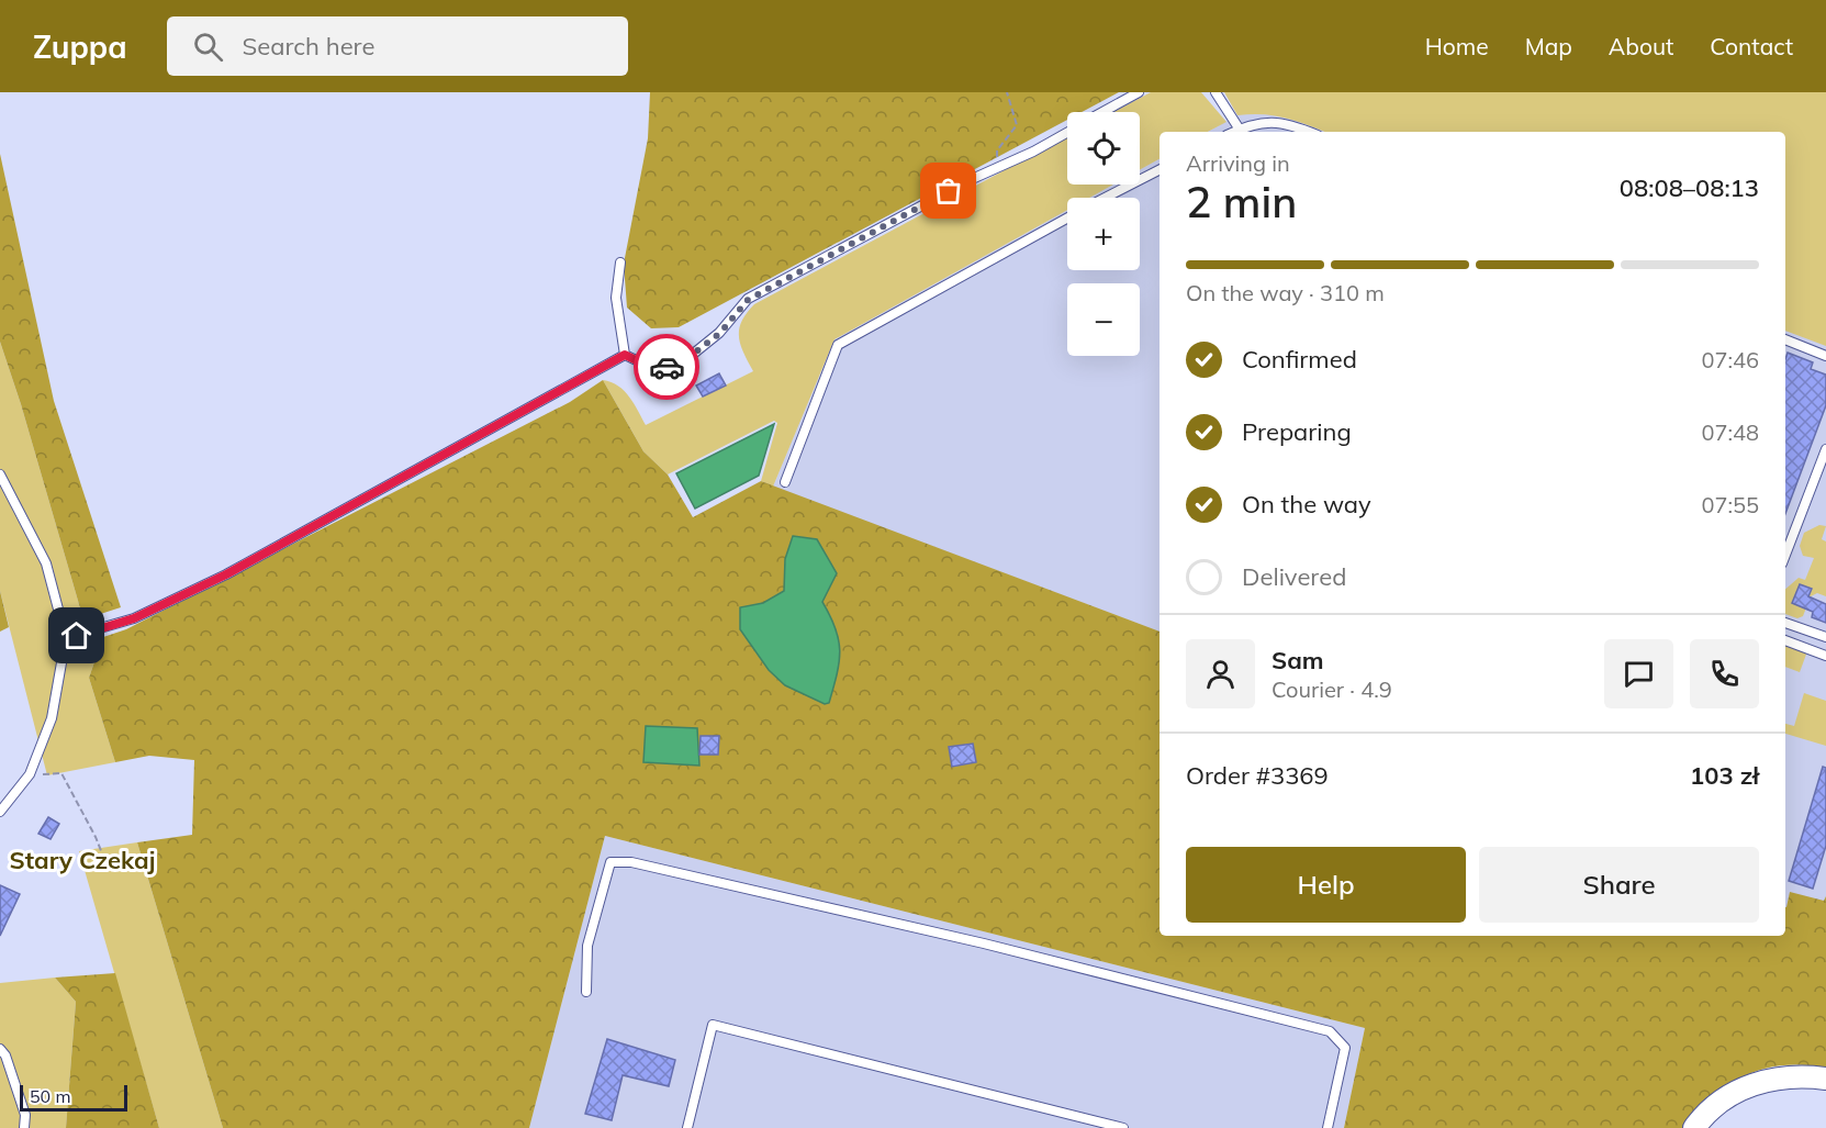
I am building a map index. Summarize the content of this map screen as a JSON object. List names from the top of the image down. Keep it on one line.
{"districts":["Stary Czekaj"],"scale_bar":"50 m","page":{"header":"Zuppa","search":"Search here","nav":["Home","Map","About","Contact"],"map_buttons":["+","−"],"heading":["2 min","Arriving in","08:08–08:13"],"panel":["Sam","Courier · 4.9","Order #3369","103 zł"],"bar":"On the way · 310 m","list":[["Confirmed","07:46"],["Preparing","07:48"],["On the way","07:55"],"Delivered"],"buttons":["Help","Share"],"scale":"50 m"}}
